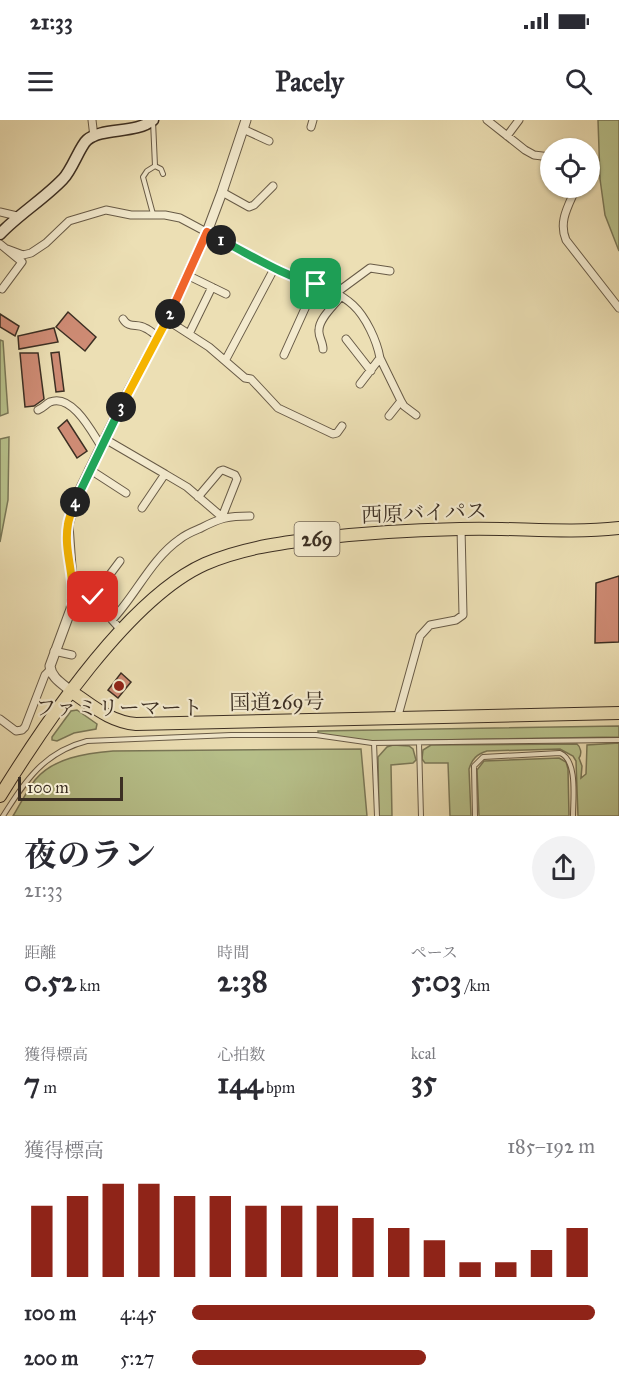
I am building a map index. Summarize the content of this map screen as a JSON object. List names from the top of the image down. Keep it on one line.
{"streets":{"highway":["西原バイパス","269","国道269号"]},"crossings":[["西原バイパス","269"],["西原バイパス","国道269号"],["269","国道269号"]],"places":["ファミリーマート"],"scale_bar":"100 m","page":{"status":"21:33","header":"Pacely","pins":["1","2","3","4"],"scale":"100 m","heading":["夜のラン","21:33"],"stats":[["距離","0.52 km"],["時間","2:38"],["ペース","5:03 /km"],["獲得標高","7 m"],["心拍数","144 bpm"],["kcal","35"]],"chart":["獲得標高","185–192 m"],"list":[{"name":"100 m","note":"4:45"},{"name":"200 m","note":"5:27"}]}}
